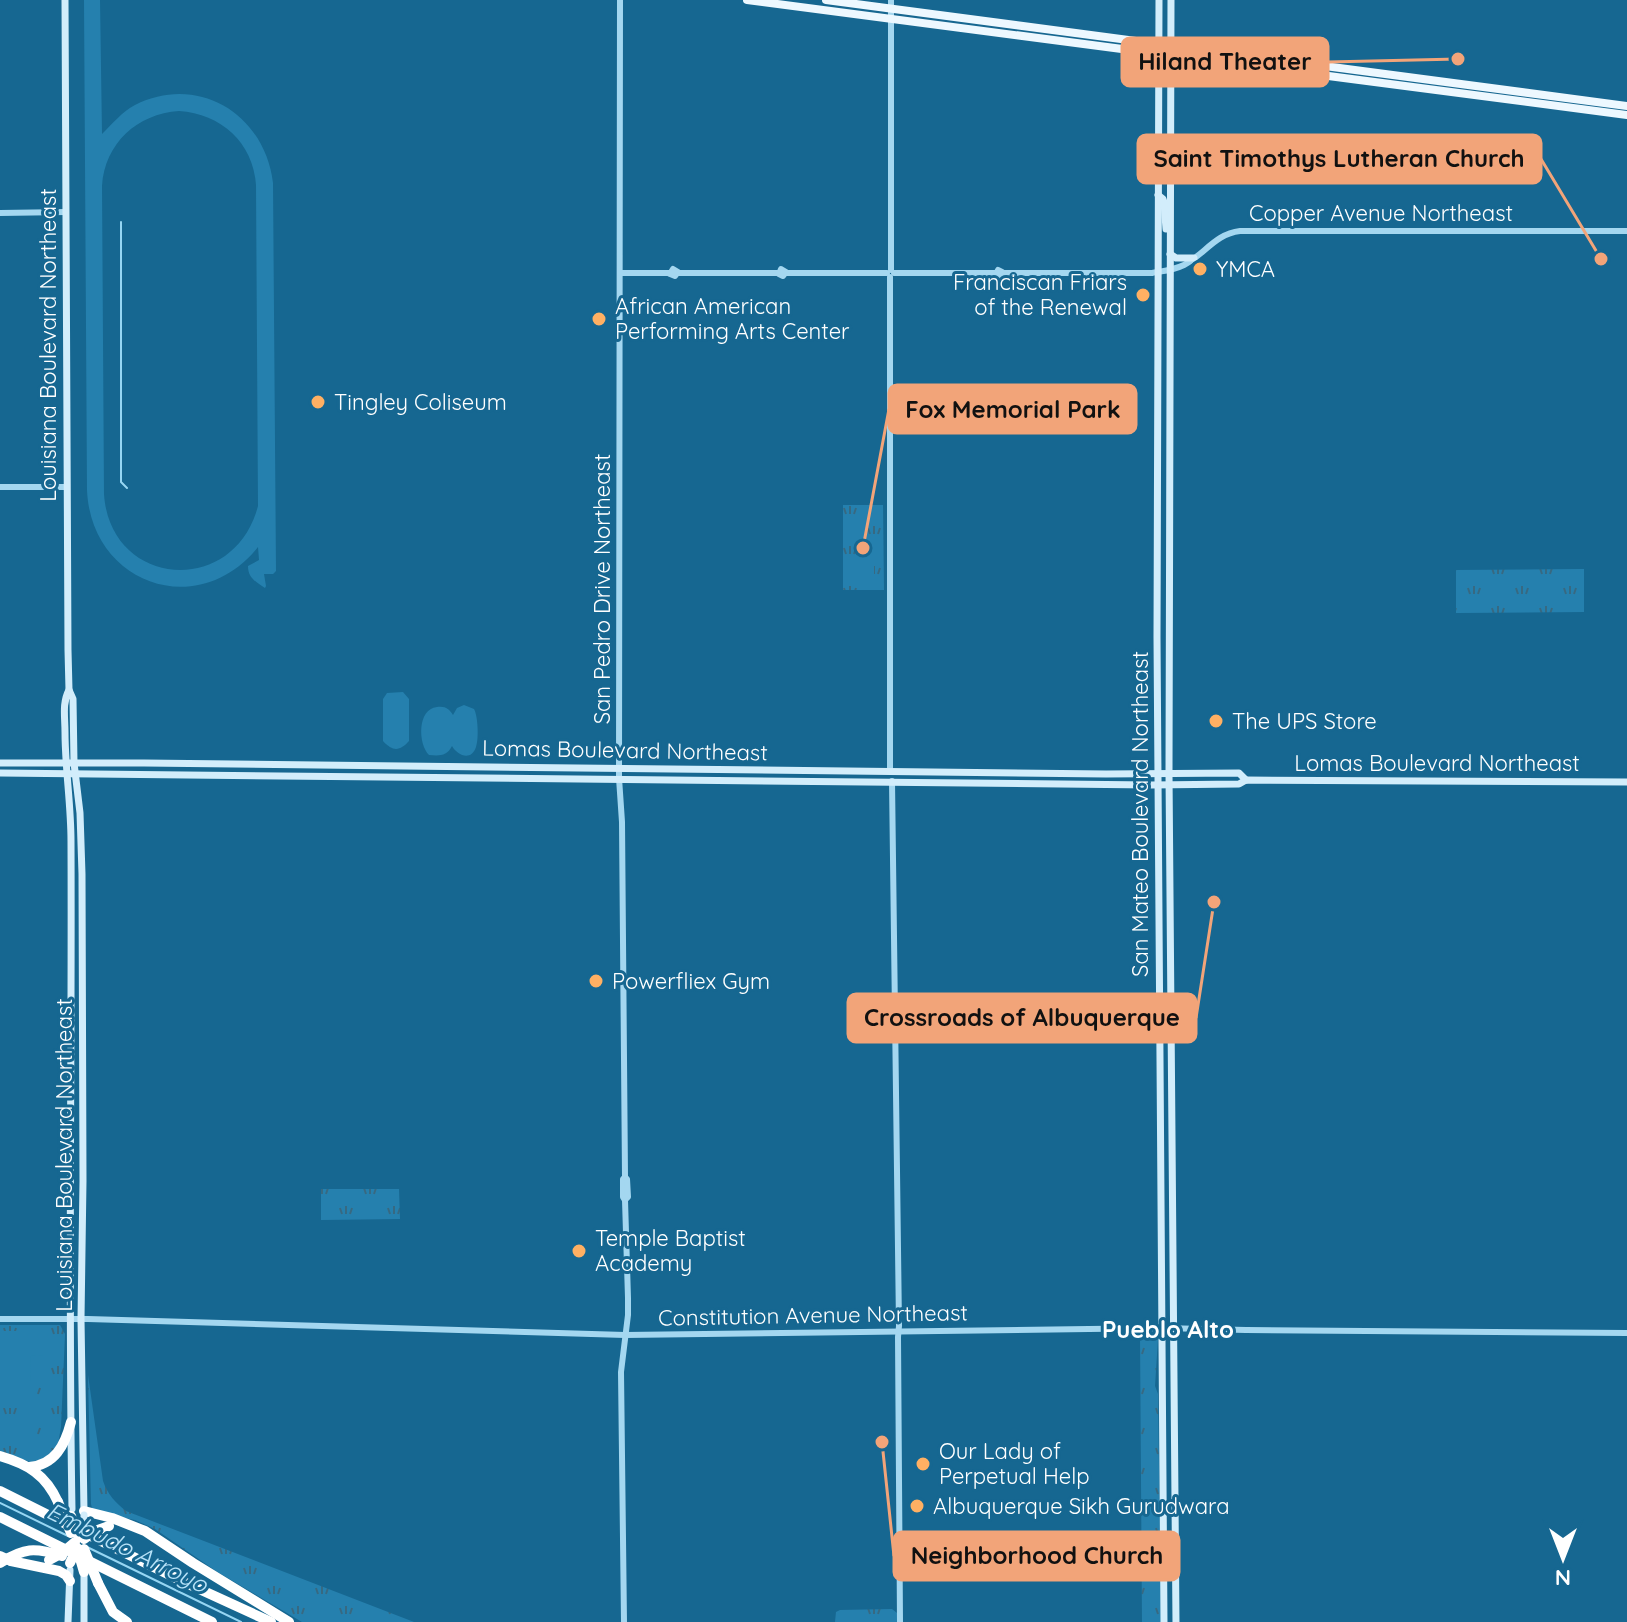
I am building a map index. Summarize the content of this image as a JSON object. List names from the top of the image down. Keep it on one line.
{"streets":{"main road":["Louisiana Boulevard Northeast","Lomas Boulevard Northeast","San Mateo Boulevard Northeast"],"street":["Copper Avenue Northeast","San Pedro Drive Northeast","Constitution Avenue Northeast"]},"crossings":[["Copper Avenue Northeast","San Pedro Drive Northeast"],["Copper Avenue Northeast","San Mateo Boulevard Northeast"],["Louisiana Boulevard Northeast","Lomas Boulevard Northeast"],["Louisiana Boulevard Northeast","Constitution Avenue Northeast"],["San Pedro Drive Northeast","Lomas Boulevard Northeast"],["San Pedro Drive Northeast","Constitution Avenue Northeast"],["Lomas Boulevard Northeast","San Mateo Boulevard Northeast"],["San Mateo Boulevard Northeast","Constitution Avenue Northeast"]],"districts":["Pueblo Alto"],"water":["Embudo Arroyo"],"places":["Hiland Theater","Saint Timothys Lutheran Church","YMCA","Franciscan Friars of the Renewal","African American Performing Arts Center","Tingley Coliseum","Fox Memorial Park","The UPS Store","Crossroads of Albuquerque","Powerfliex Gym","Temple Baptist Academy","Neighborhood Church","Our Lady of Perpetual Help","Albuquerque Sikh Gurudwara"],"north":"bottom"}
